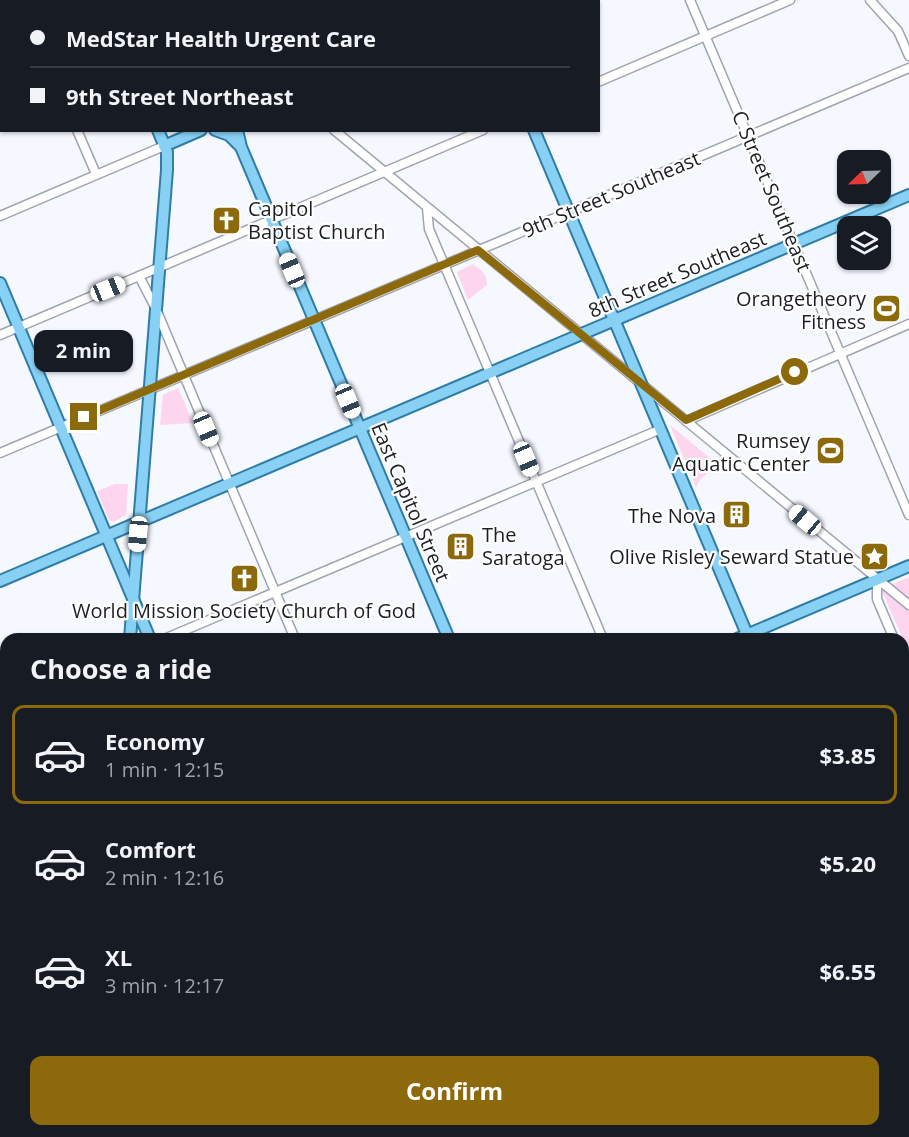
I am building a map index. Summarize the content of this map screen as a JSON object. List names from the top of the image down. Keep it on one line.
{"streets":{"main road":["8th Street Southeast","East Capitol Street"],"street":["C Street Southeast","9th Street Southeast"]},"crossings":[["C Street Southeast","9th Street Southeast"],["C Street Southeast","8th Street Southeast"],["9th Street Southeast","East Capitol Street"],["8th Street Southeast","East Capitol Street"]],"places":{"church":["Capitol Baptist Church","World Mission Society Church of God"],"sports":["Orangetheory Fitness","Rumsey Aquatic Center"],"building":["The Nova","The Saratoga"],"place":["Olive Risley Seward Statue"]},"north":"bottom left","page":{"banner":["MedStar Health Urgent Care","9th Street Northeast"],"bubble":"2 min","heading":"Choose a ride","list":[{"name":"Economy","note":"1 min · 12:15","value":"$3.85"},{"name":"Comfort","note":"2 min · 12:16","value":"$5.20"},{"name":"XL","note":"3 min · 12:17","value":"$6.55"}],"buttons":"Confirm"}}
